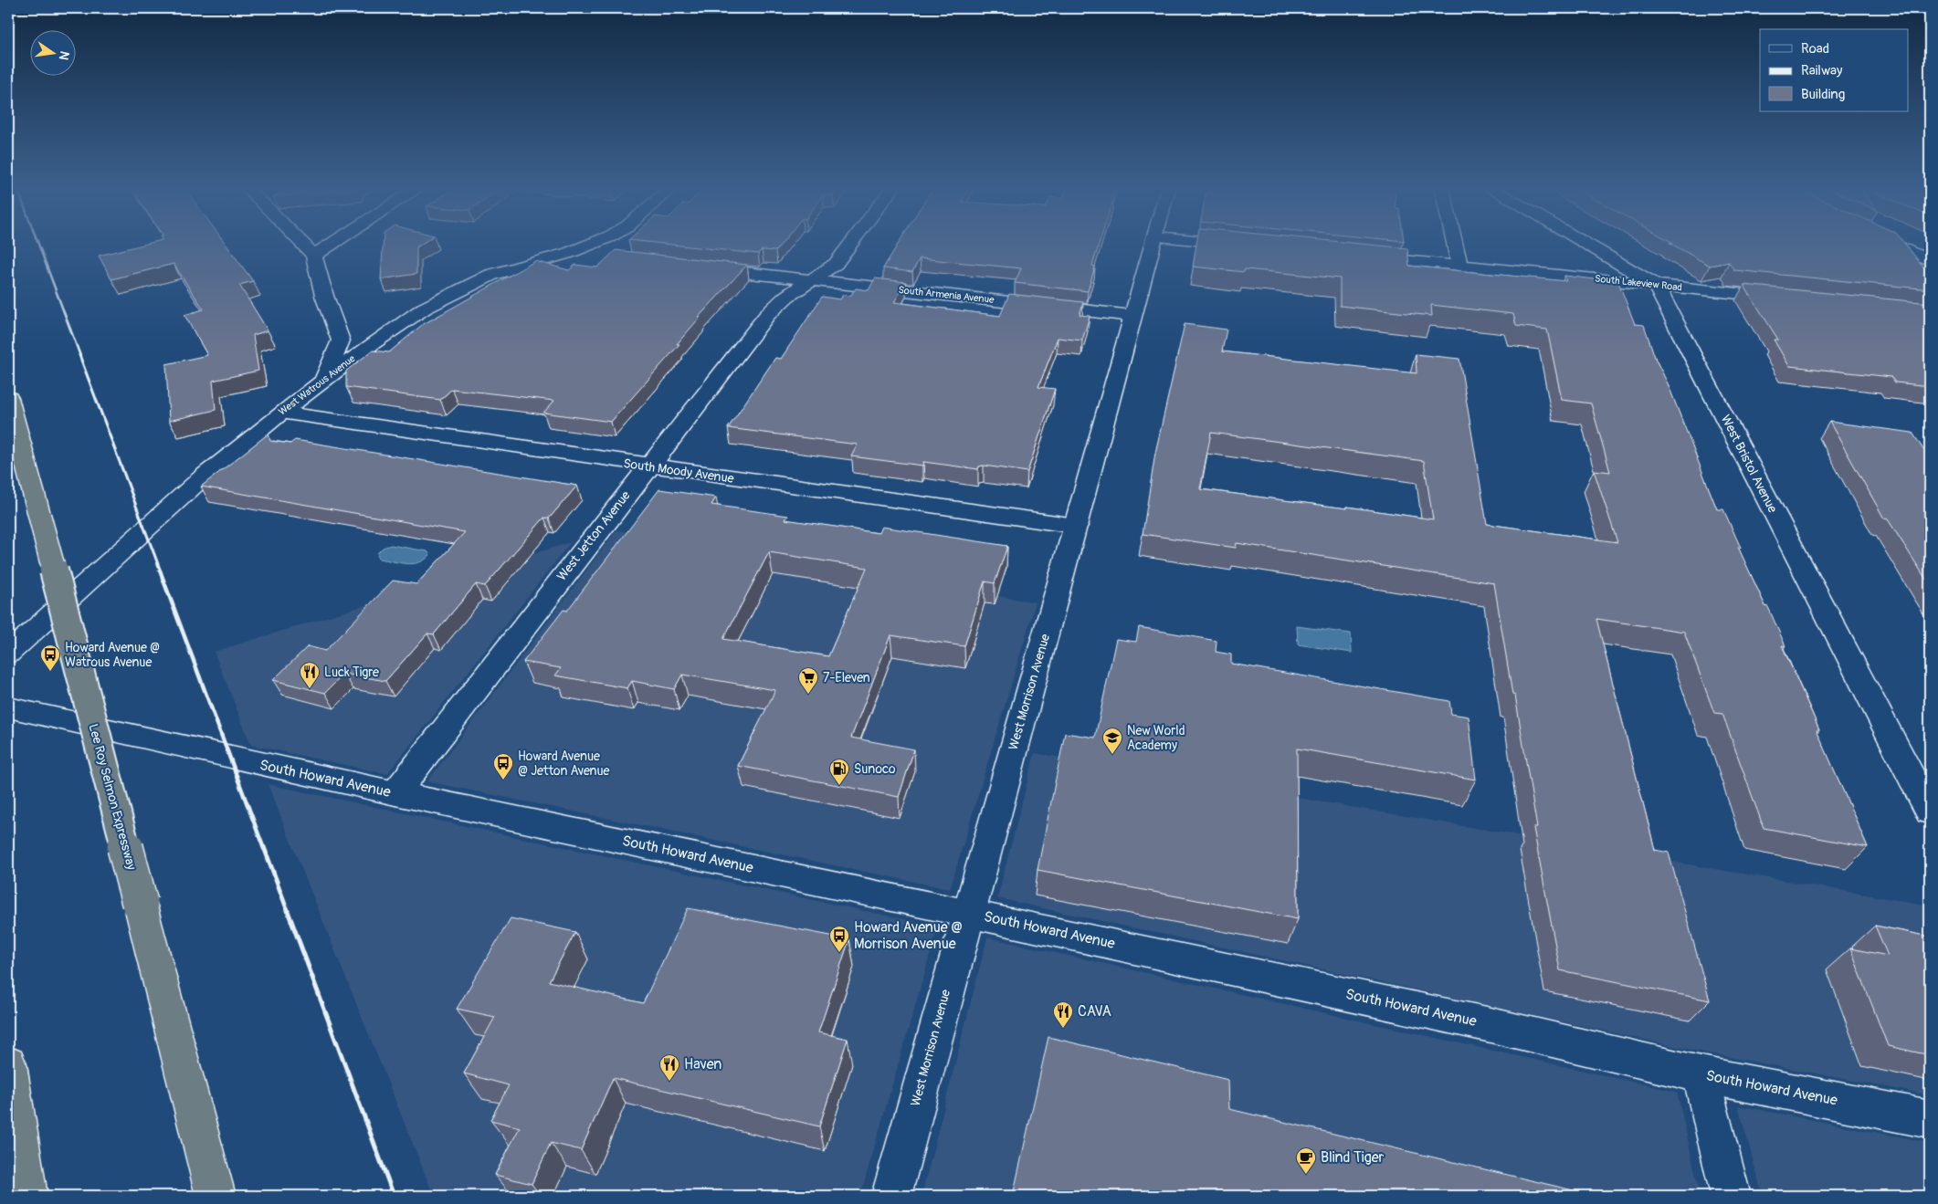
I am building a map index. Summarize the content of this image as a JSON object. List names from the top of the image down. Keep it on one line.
{"streets":{"highway":["Lee Roy Selmon Expressway"],"street":["South Lakeview Road","South Armenia Avenue","West Watrous Avenue","West Bristol Avenue","South Moody Avenue","West Jetton Avenue","West Morrison Avenue","South Howard Avenue"]},"crossings":[["South Lakeview Road","West Bristol Avenue"],["South Armenia Avenue","West Jetton Avenue"],["South Armenia Avenue","West Morrison Avenue"],["West Watrous Avenue","South Moody Avenue"],["South Moody Avenue","West Jetton Avenue"],["South Moody Avenue","West Morrison Avenue"],["West Jetton Avenue","South Howard Avenue"],["West Morrison Avenue","South Howard Avenue"]],"places":{"bus stop":["Howard Avenue @ Watrous Avenue","Howard Avenue @ Jetton Avenue","Howard Avenue @ Morrison Avenue"],"restaurant":["Luck Tigre","CAVA","Haven"],"supermarket":["7-Eleven"],"school or university":["New World Academy"],"fuel station":["Sunoco"],"cafe":["Blind Tiger"]},"legend":["Road","Railway","Building"],"north":"right"}
